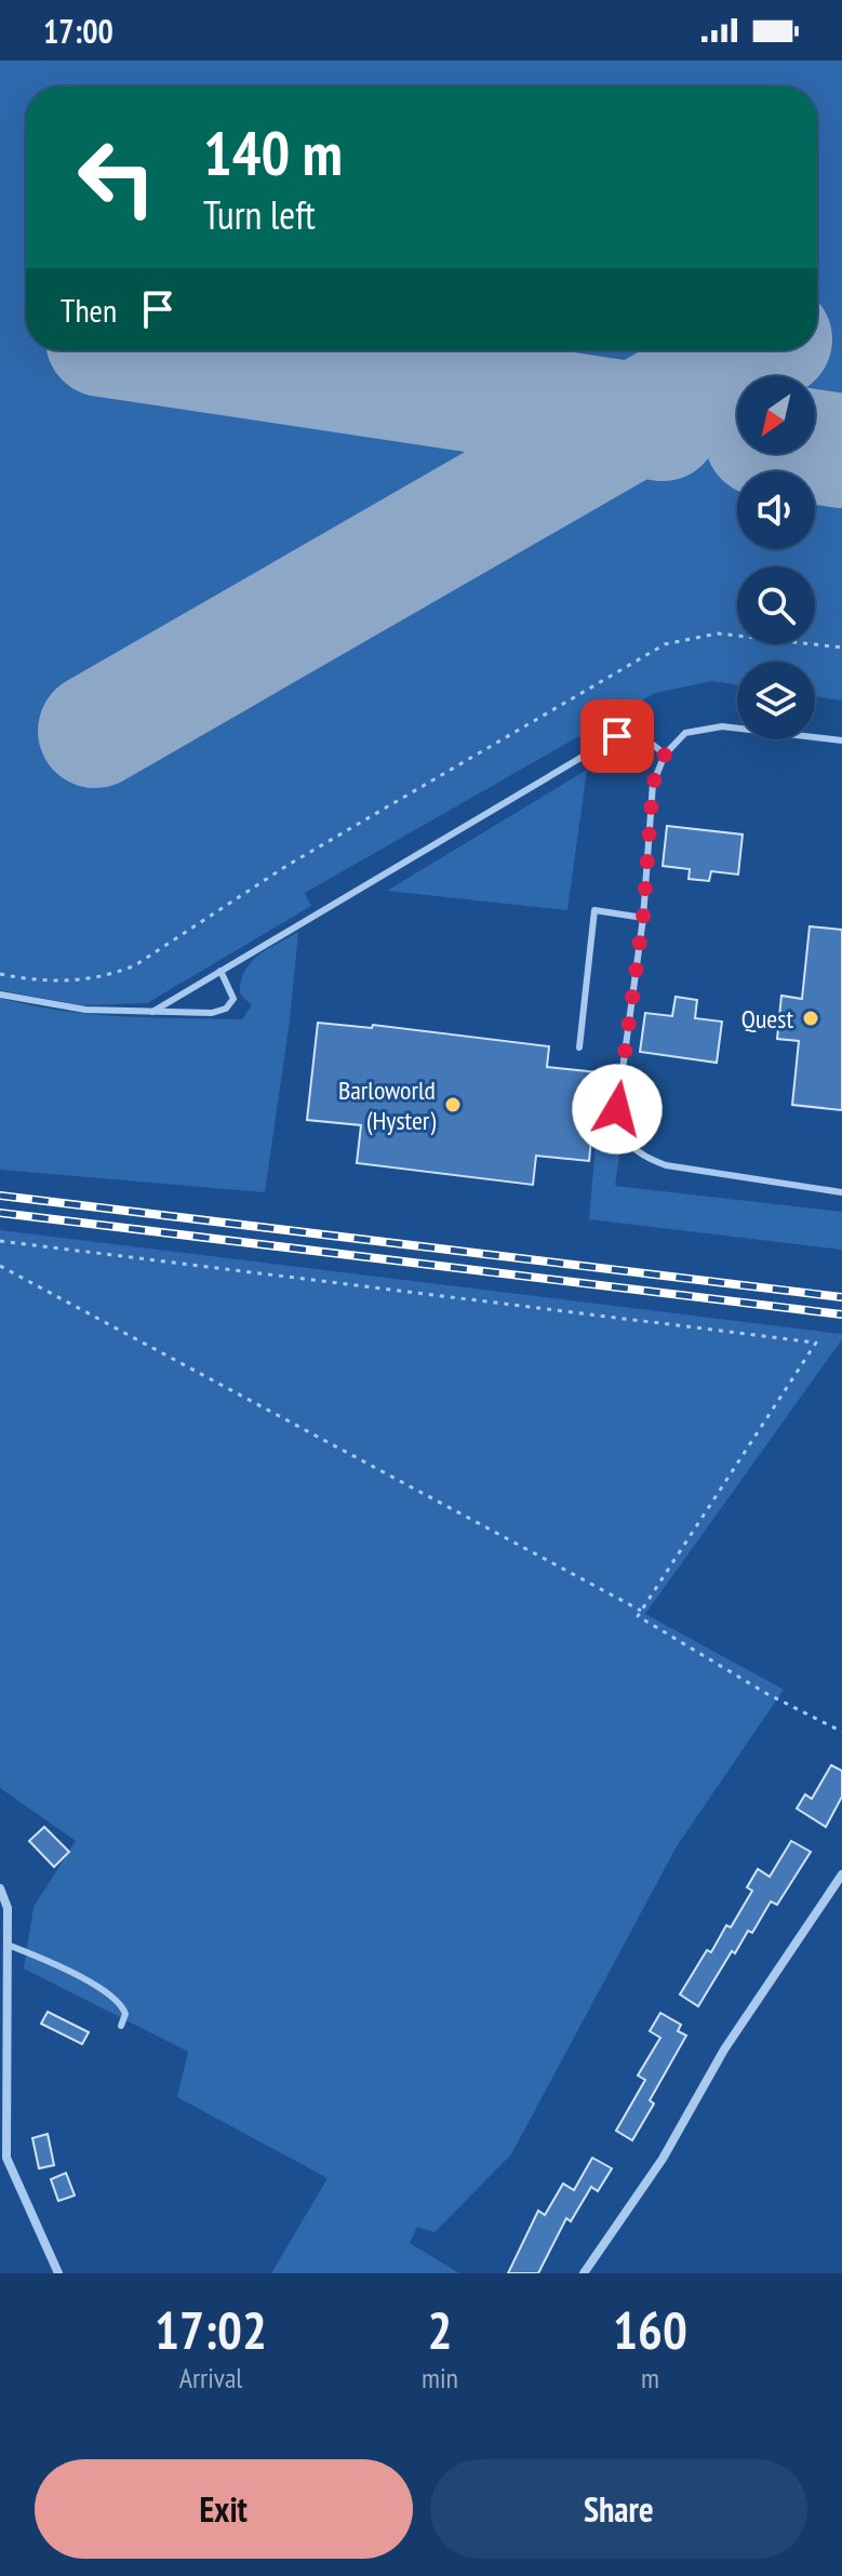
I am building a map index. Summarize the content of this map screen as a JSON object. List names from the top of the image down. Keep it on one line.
{"places":["Quest","Barloworld (Hyster)"],"north":"bottom left","page":{"status":"17:00","turn":["140 m","Turn left"],"then":"Then","eta":["17:02","Arrival","2","min","160","m"],"buttons":["Exit","Share"]}}
